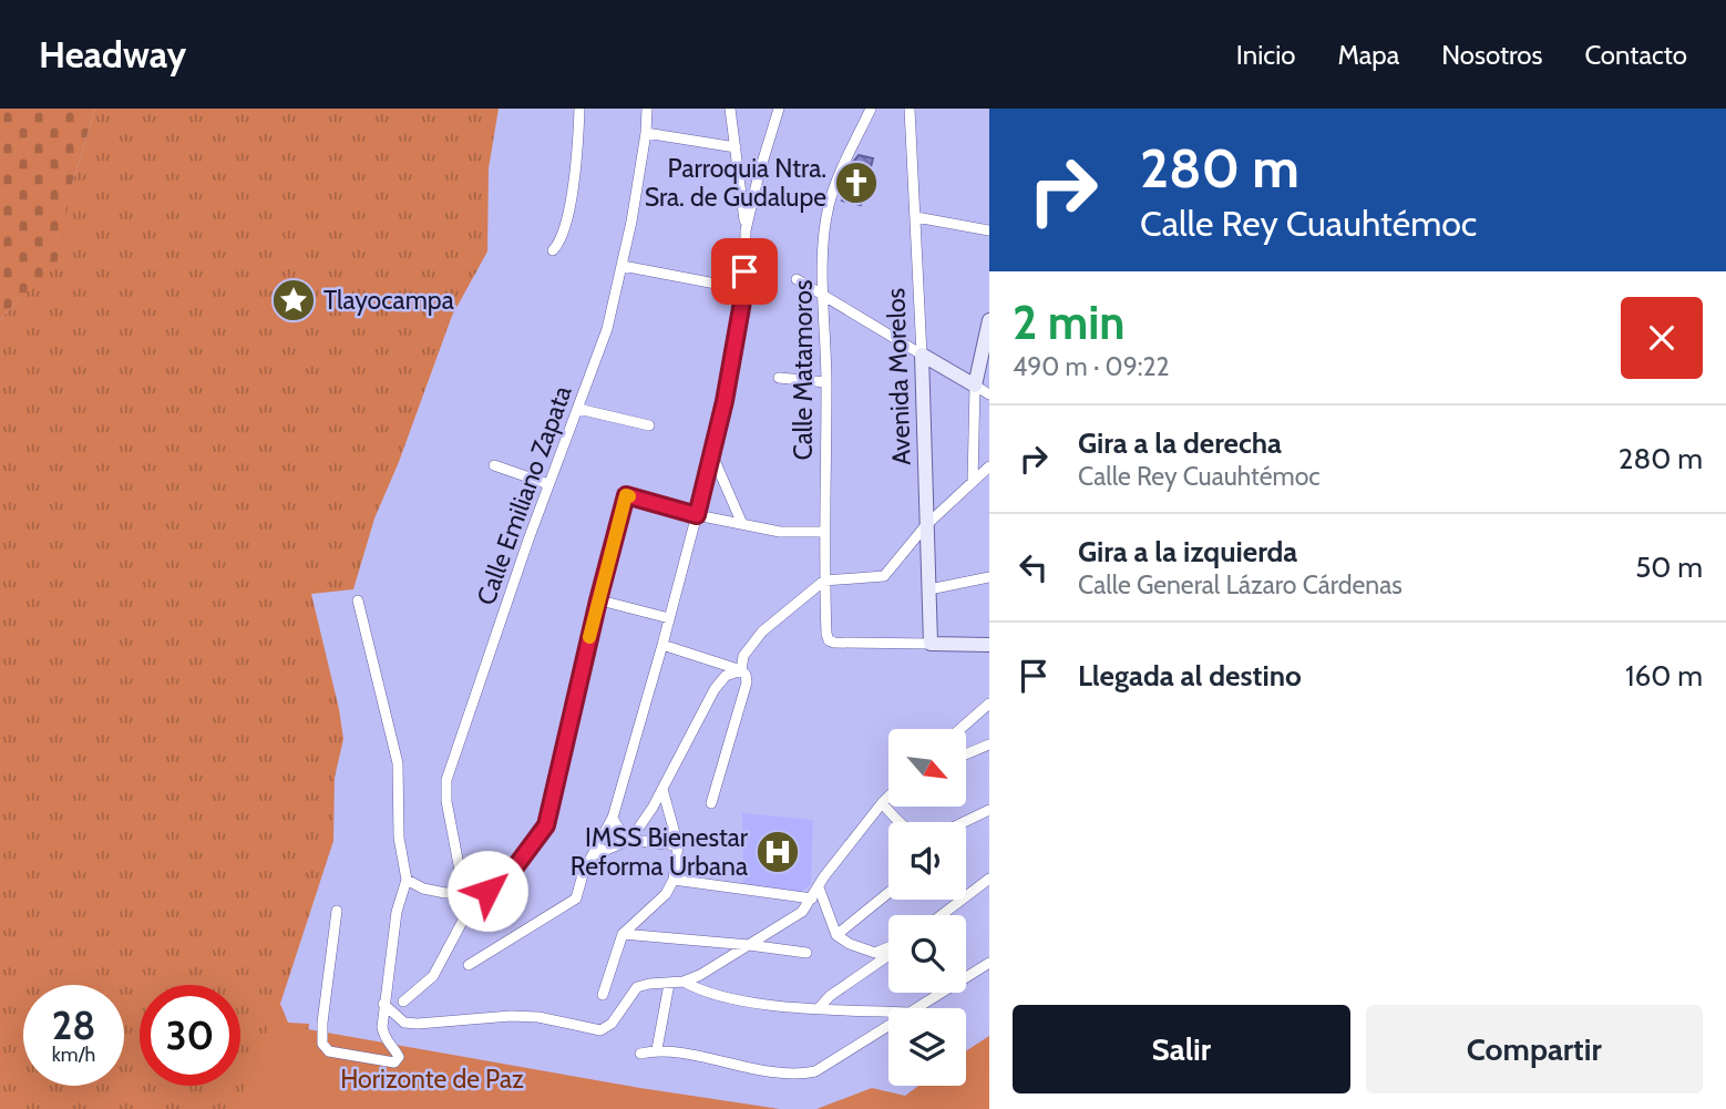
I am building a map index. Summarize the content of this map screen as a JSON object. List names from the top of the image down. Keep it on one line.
{"streets":{"street":["Calle Matamoros","Avenida Morelos","Calle Emiliano Zapata"]},"crossings":[["Calle Matamoros","Avenida Morelos"]],"parks":["Horizonte de Paz"],"places":{"church":["Parroquia Ntra. Sra. de Gudalupe"],"place":["Tlayocampa"],"hospital":["IMSS Bienestar Reforma Urbana"]},"north":"bottom right","page":{"header":"Headway","nav":["Inicio","Mapa","Nosotros","Contacto"],"turn":["280 m","Calle Rey Cuauhtémoc"],"heading":["2 min","490 m · 09:22"],"list":[{"name":"Gira a la derecha","note":"Calle Rey Cuauhtémoc","value":"280 m"},{"name":"Gira a la izquierda","note":"Calle General Lázaro Cárdenas","value":"50 m"},{"name":"Llegada al destino","value":"160 m"}],"speed":"28 km/h","limit":"30","buttons":["Salir","Compartir"]}}
